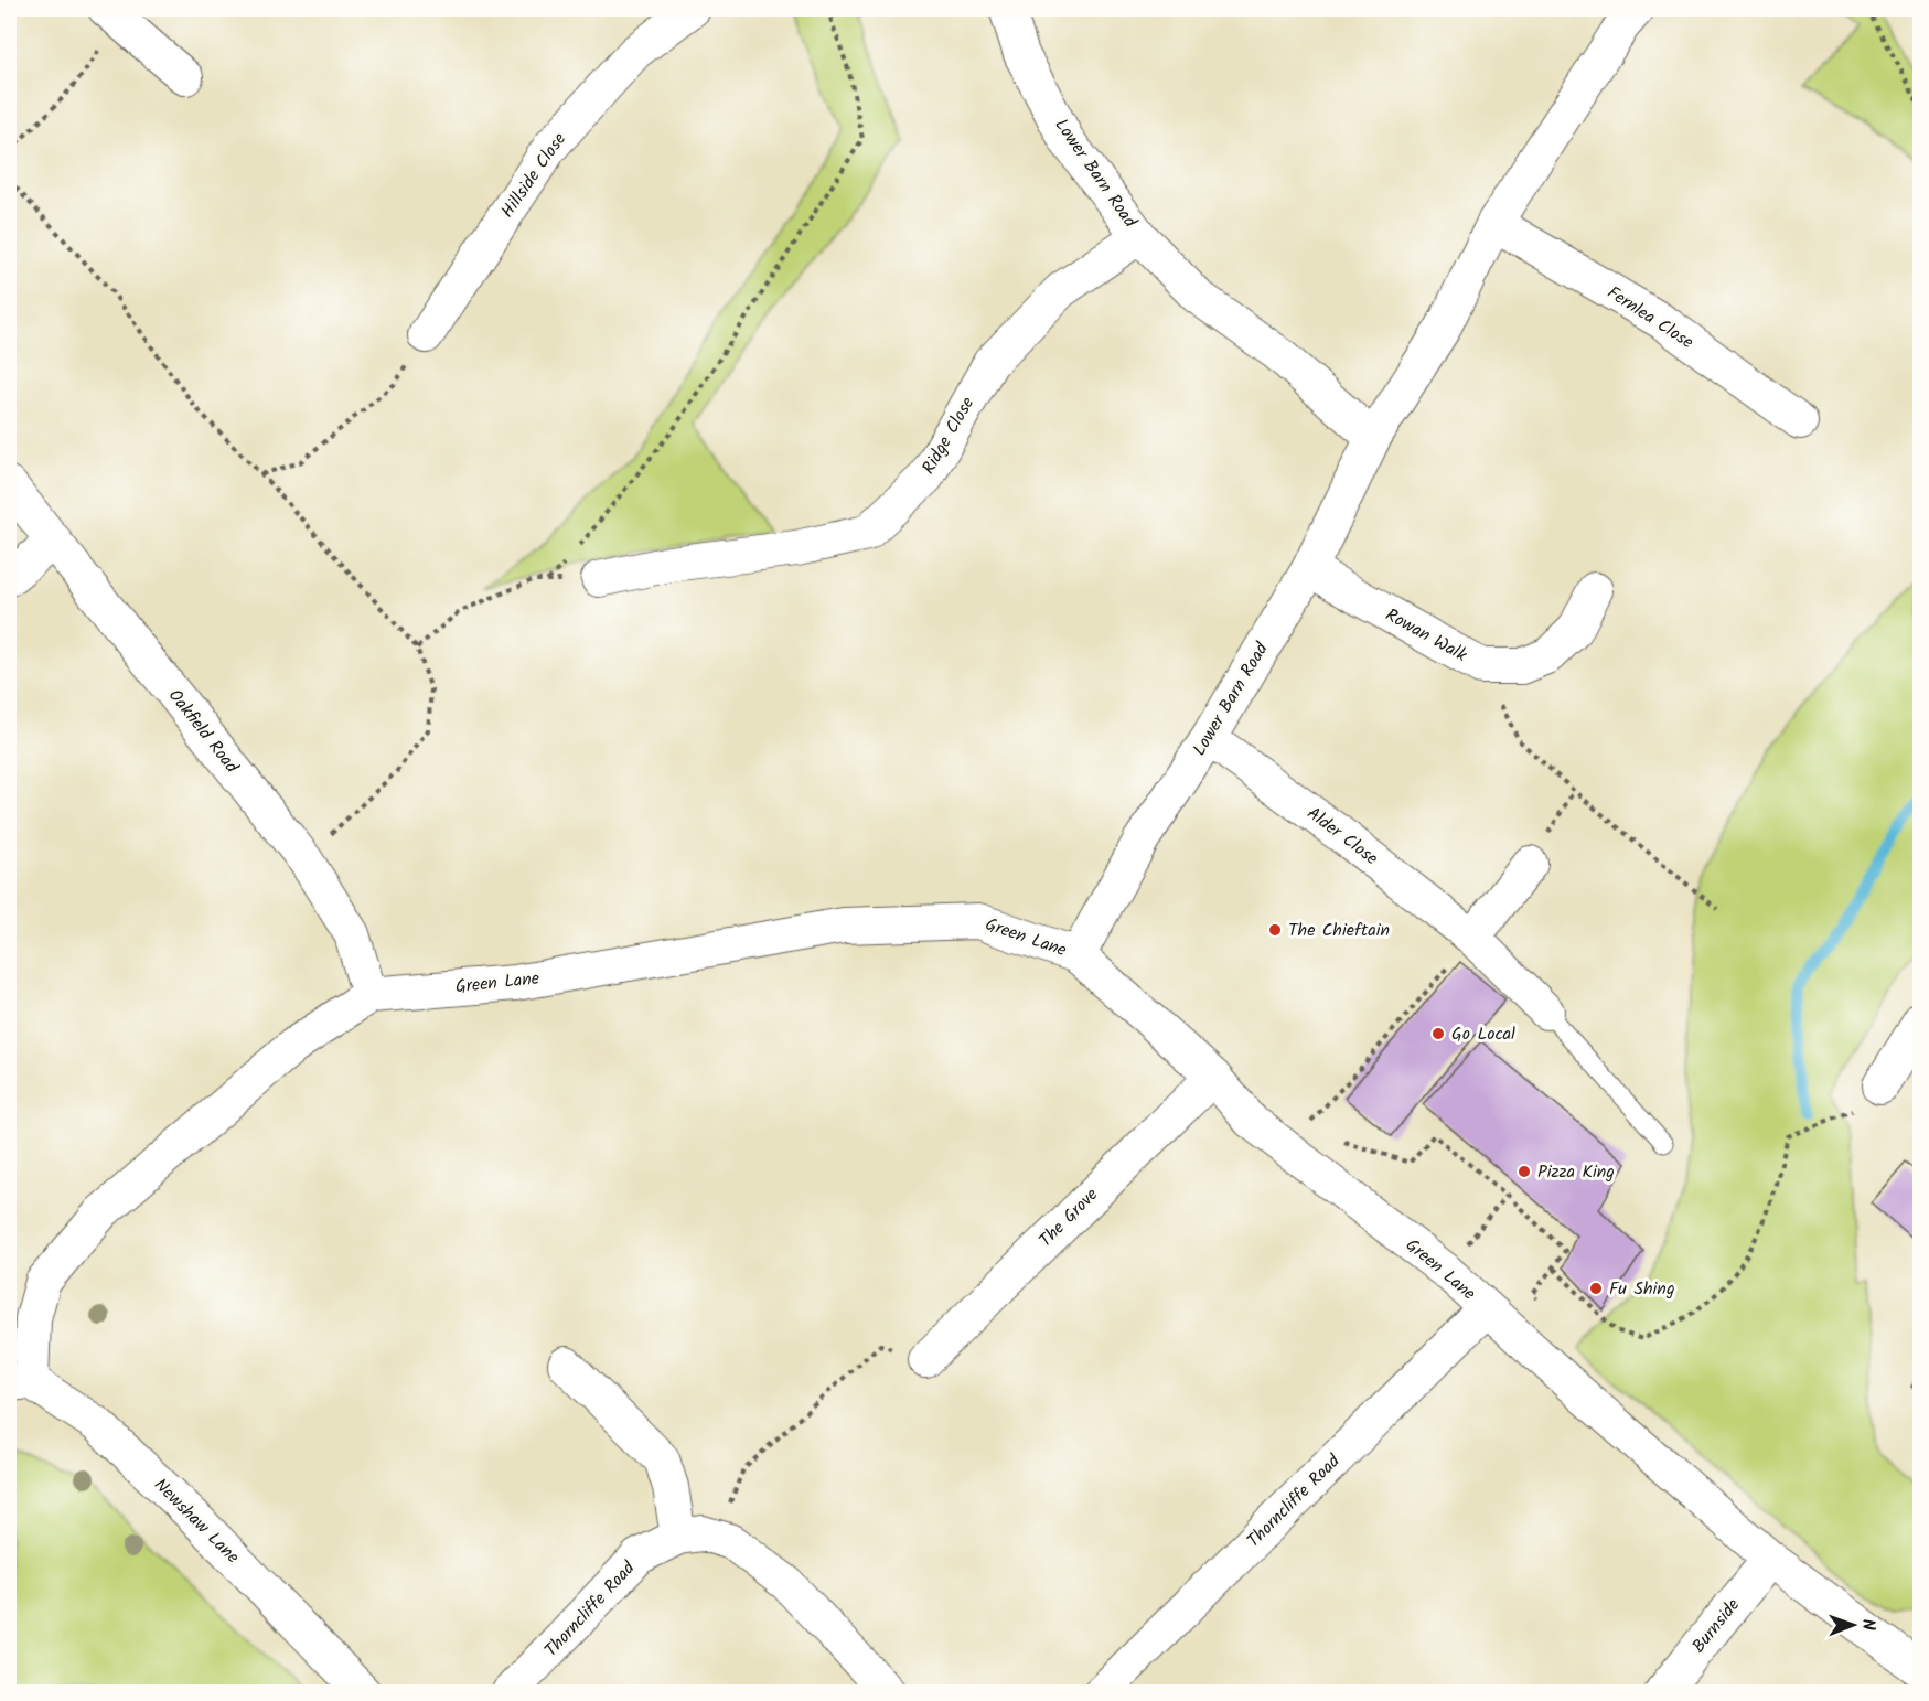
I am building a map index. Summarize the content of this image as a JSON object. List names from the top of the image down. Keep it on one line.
{"streets":{"street":["Lower Barn Road","Hillside Close","Fernlea Close","Ridge Close","Rowan Walk","Oakfield Road","Alder Close","Green Lane","The Grove","Thorncliffe Road","Newshaw Lane","Burnside"]},"crossings":[["Lower Barn Road","Fernlea Close"],["Lower Barn Road","Ridge Close"],["Lower Barn Road","Rowan Walk"],["Lower Barn Road","Alder Close"],["Lower Barn Road","Green Lane"],["Oakfield Road","Green Lane"],["Green Lane","The Grove"],["Green Lane","Thorncliffe Road"],["Green Lane","Newshaw Lane"],["Green Lane","Burnside"]],"places":["The Chieftain","Go Local","Pizza King","Fu Shing"],"north":"right"}
